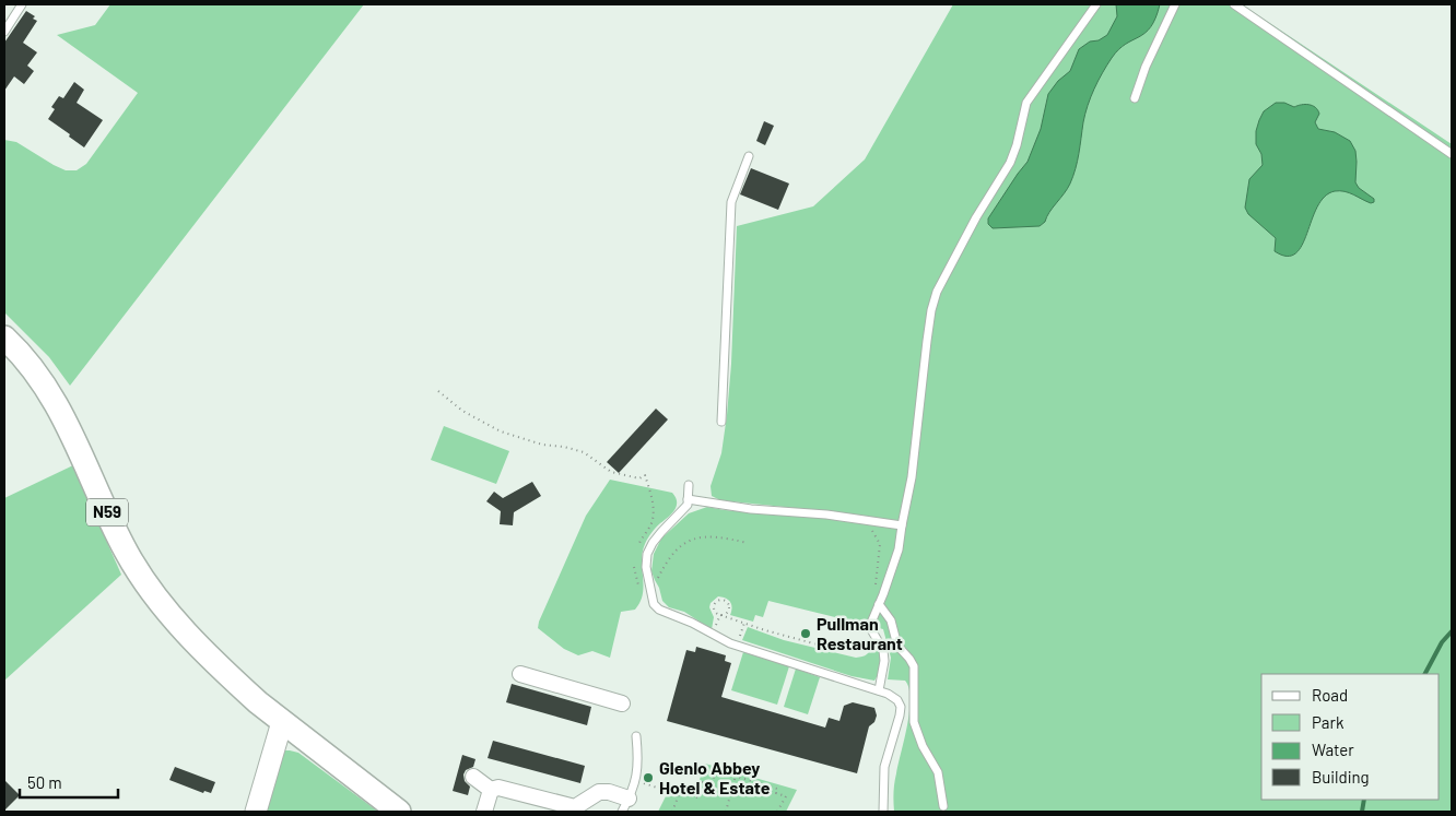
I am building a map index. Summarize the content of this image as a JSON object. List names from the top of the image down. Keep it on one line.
{"streets":{"main road":["N59"]},"places":["Pullman Restaurant","Glenlo Abbey Hotel & Estate"],"legend":["Road","Park","Water","Building"],"scale_bar":"50 m"}
